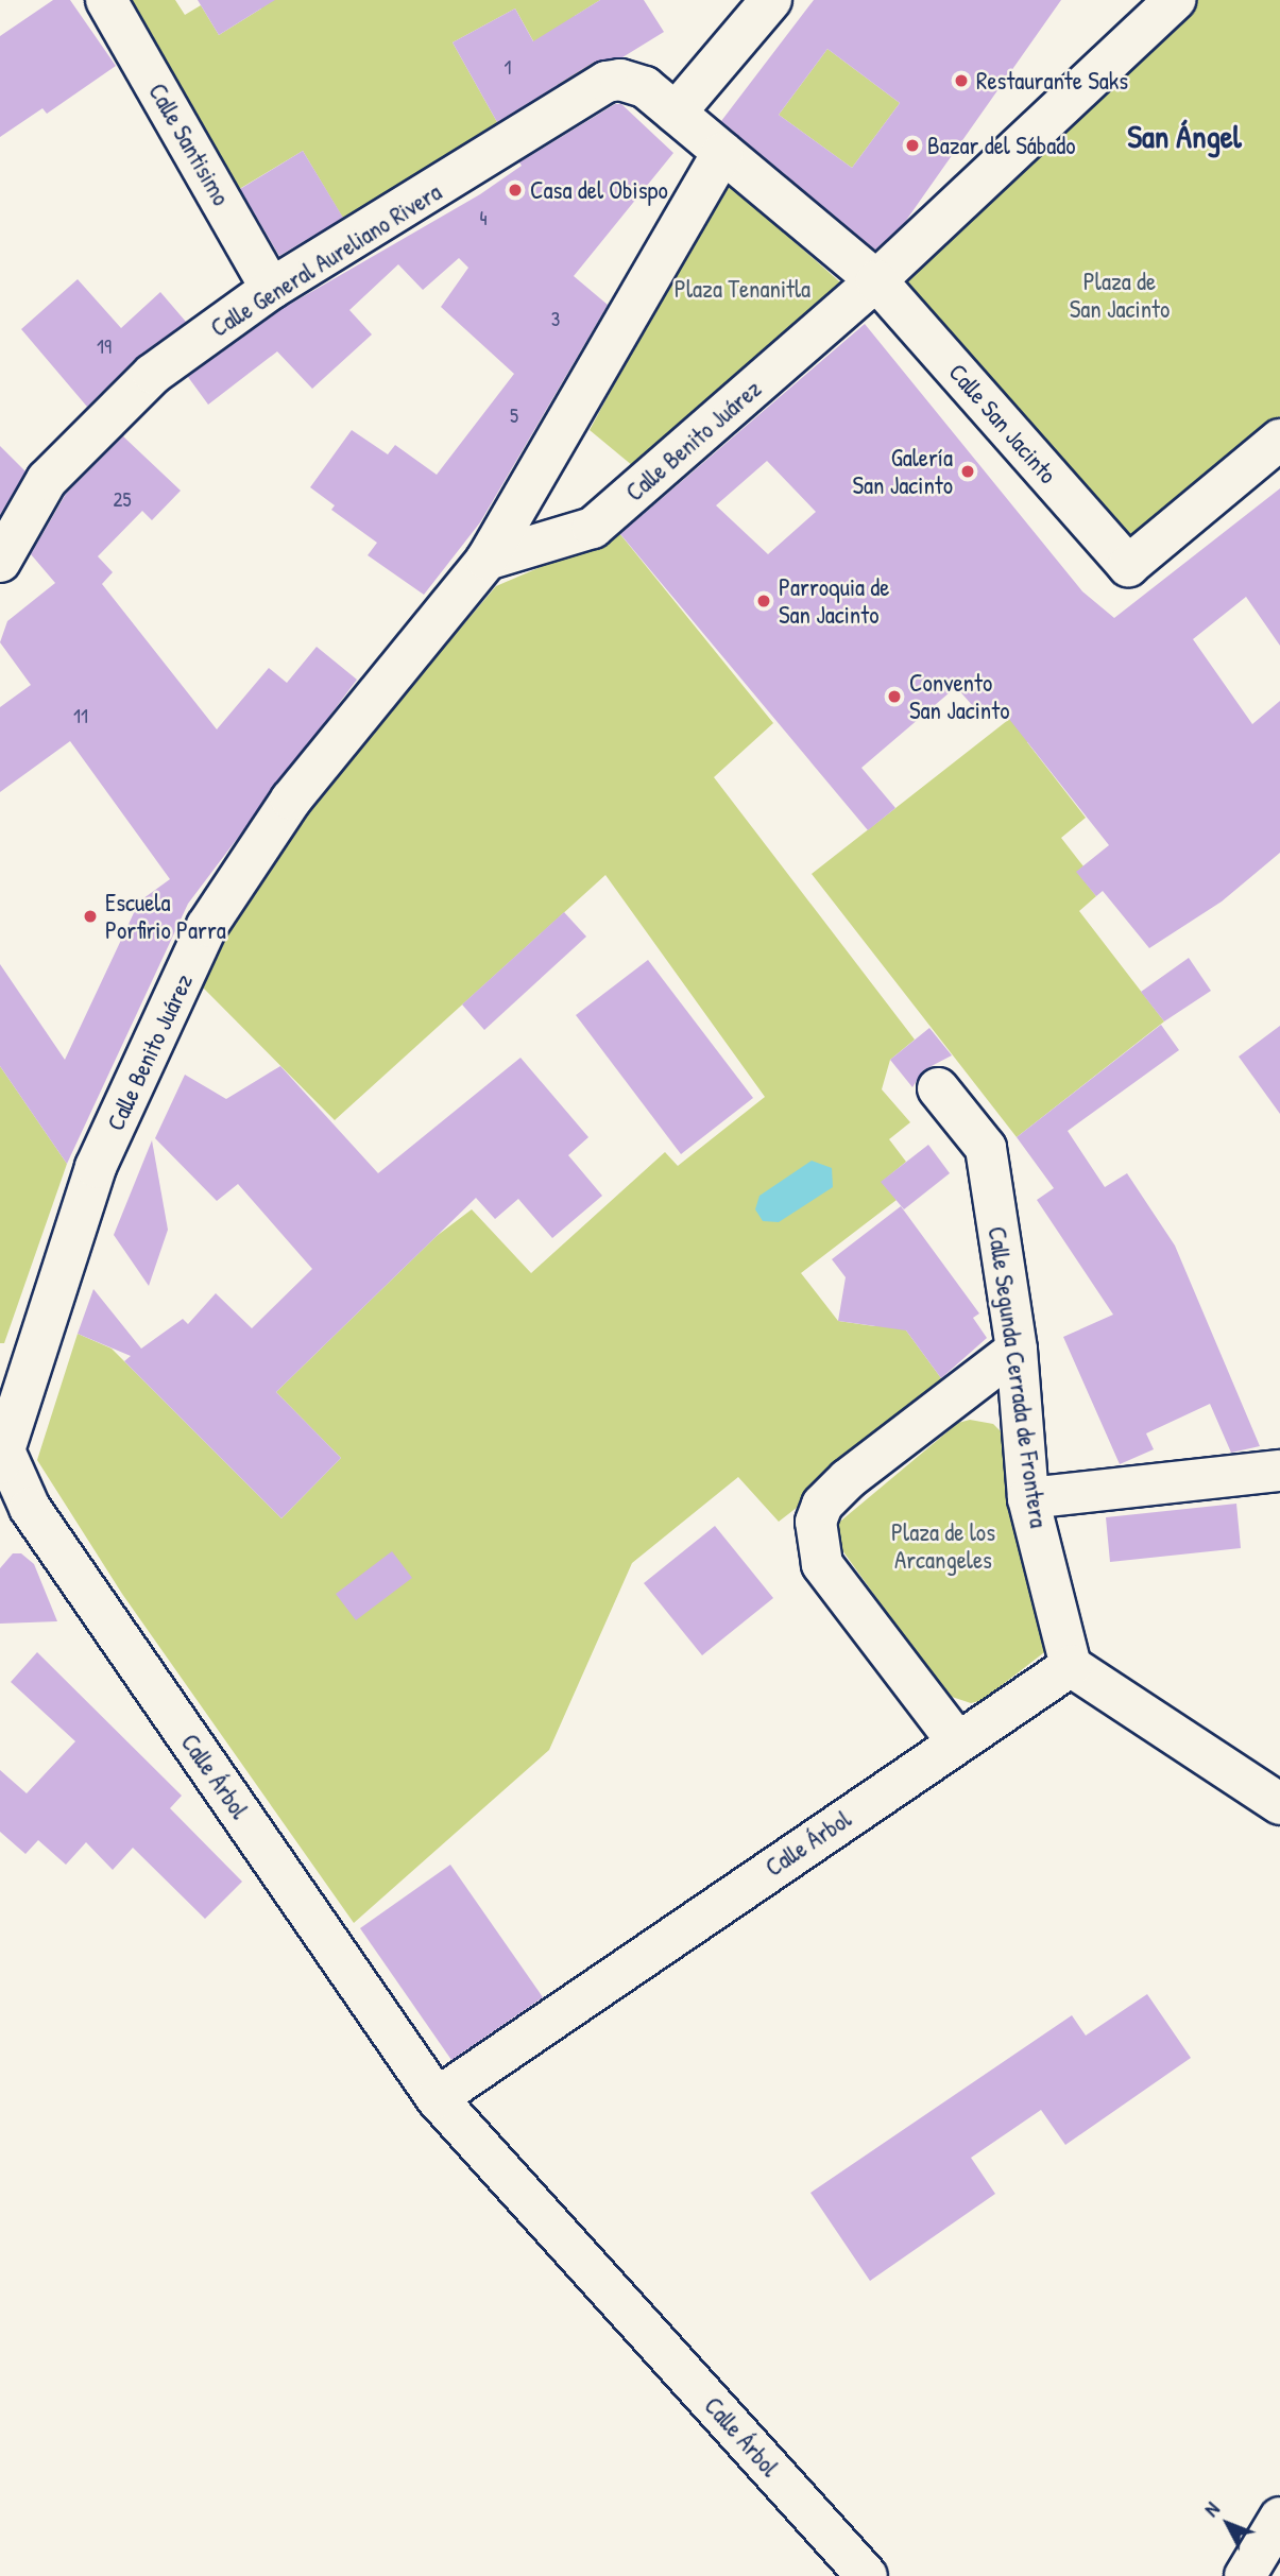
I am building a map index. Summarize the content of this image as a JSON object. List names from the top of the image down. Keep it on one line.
{"streets":{"street":["Calle Santisimo","Calle General Aureliano Rivera","Calle San Jacinto","Calle Benito Juárez","Calle Segunda Cerrada de Frontera","Calle Árbol"]},"crossings":[["Calle Santisimo","Calle General Aureliano Rivera"],["Calle General Aureliano Rivera","Calle San Jacinto"],["Calle San Jacinto","Calle Benito Juárez"],["Calle Benito Juárez","Calle Árbol"],["Calle Segunda Cerrada de Frontera","Calle Árbol"]],"districts":["San Ángel"],"parks":["Plaza de San Jacinto","Plaza Tenanitla","Plaza de los Arcangeles"],"places":["Restaurante Saks","Bazar del Sábado","Casa del Obispo","Galería San Jacinto","Parroquia de San Jacinto","Convento San Jacinto","Escuela Porfirio Parra"],"house_numbers":["1","4","3","19","5","25","11"],"north":"top left"}
